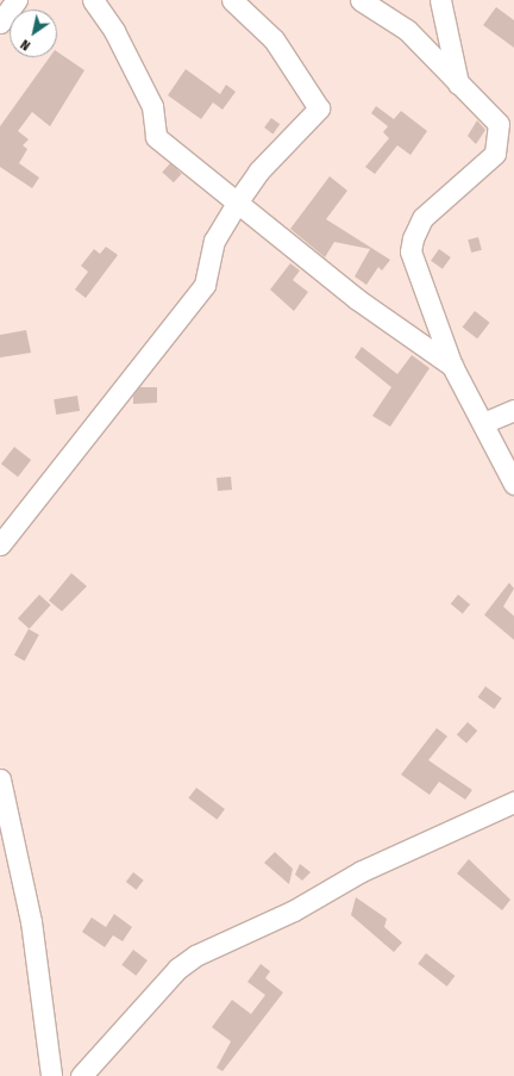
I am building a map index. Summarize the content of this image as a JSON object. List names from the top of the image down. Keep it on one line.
{"north":"bottom left"}
